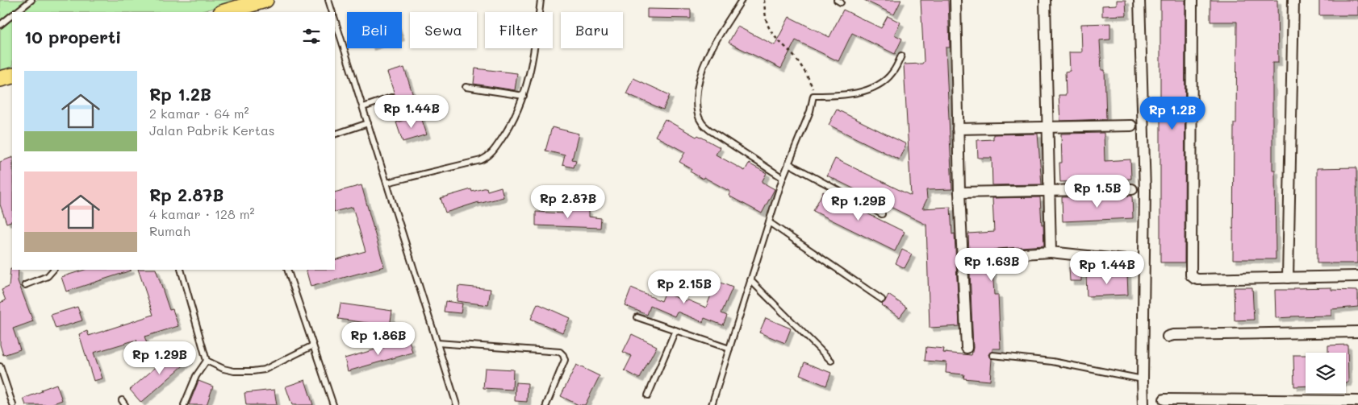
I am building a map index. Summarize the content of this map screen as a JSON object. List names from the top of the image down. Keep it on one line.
{"page":{"chip":["Beli","Sewa","Filter","Baru"],"heading":"10 properti","list":[{"name":"Rp 1.2B","note":"2 kamar · 64 m² · Jalan Pabrik Kertas"},{"name":"Rp 2.87B","note":"4 kamar · 128 m² · Rumah"}],"price":["Rp 1.44B","Rp 1.2B","Rp 1.5B","Rp 2.87B","Rp 1.29B","Rp 1.63B","Rp 1.44B","Rp 2.15B","Rp 1.86B","Rp 1.29B"]}}
